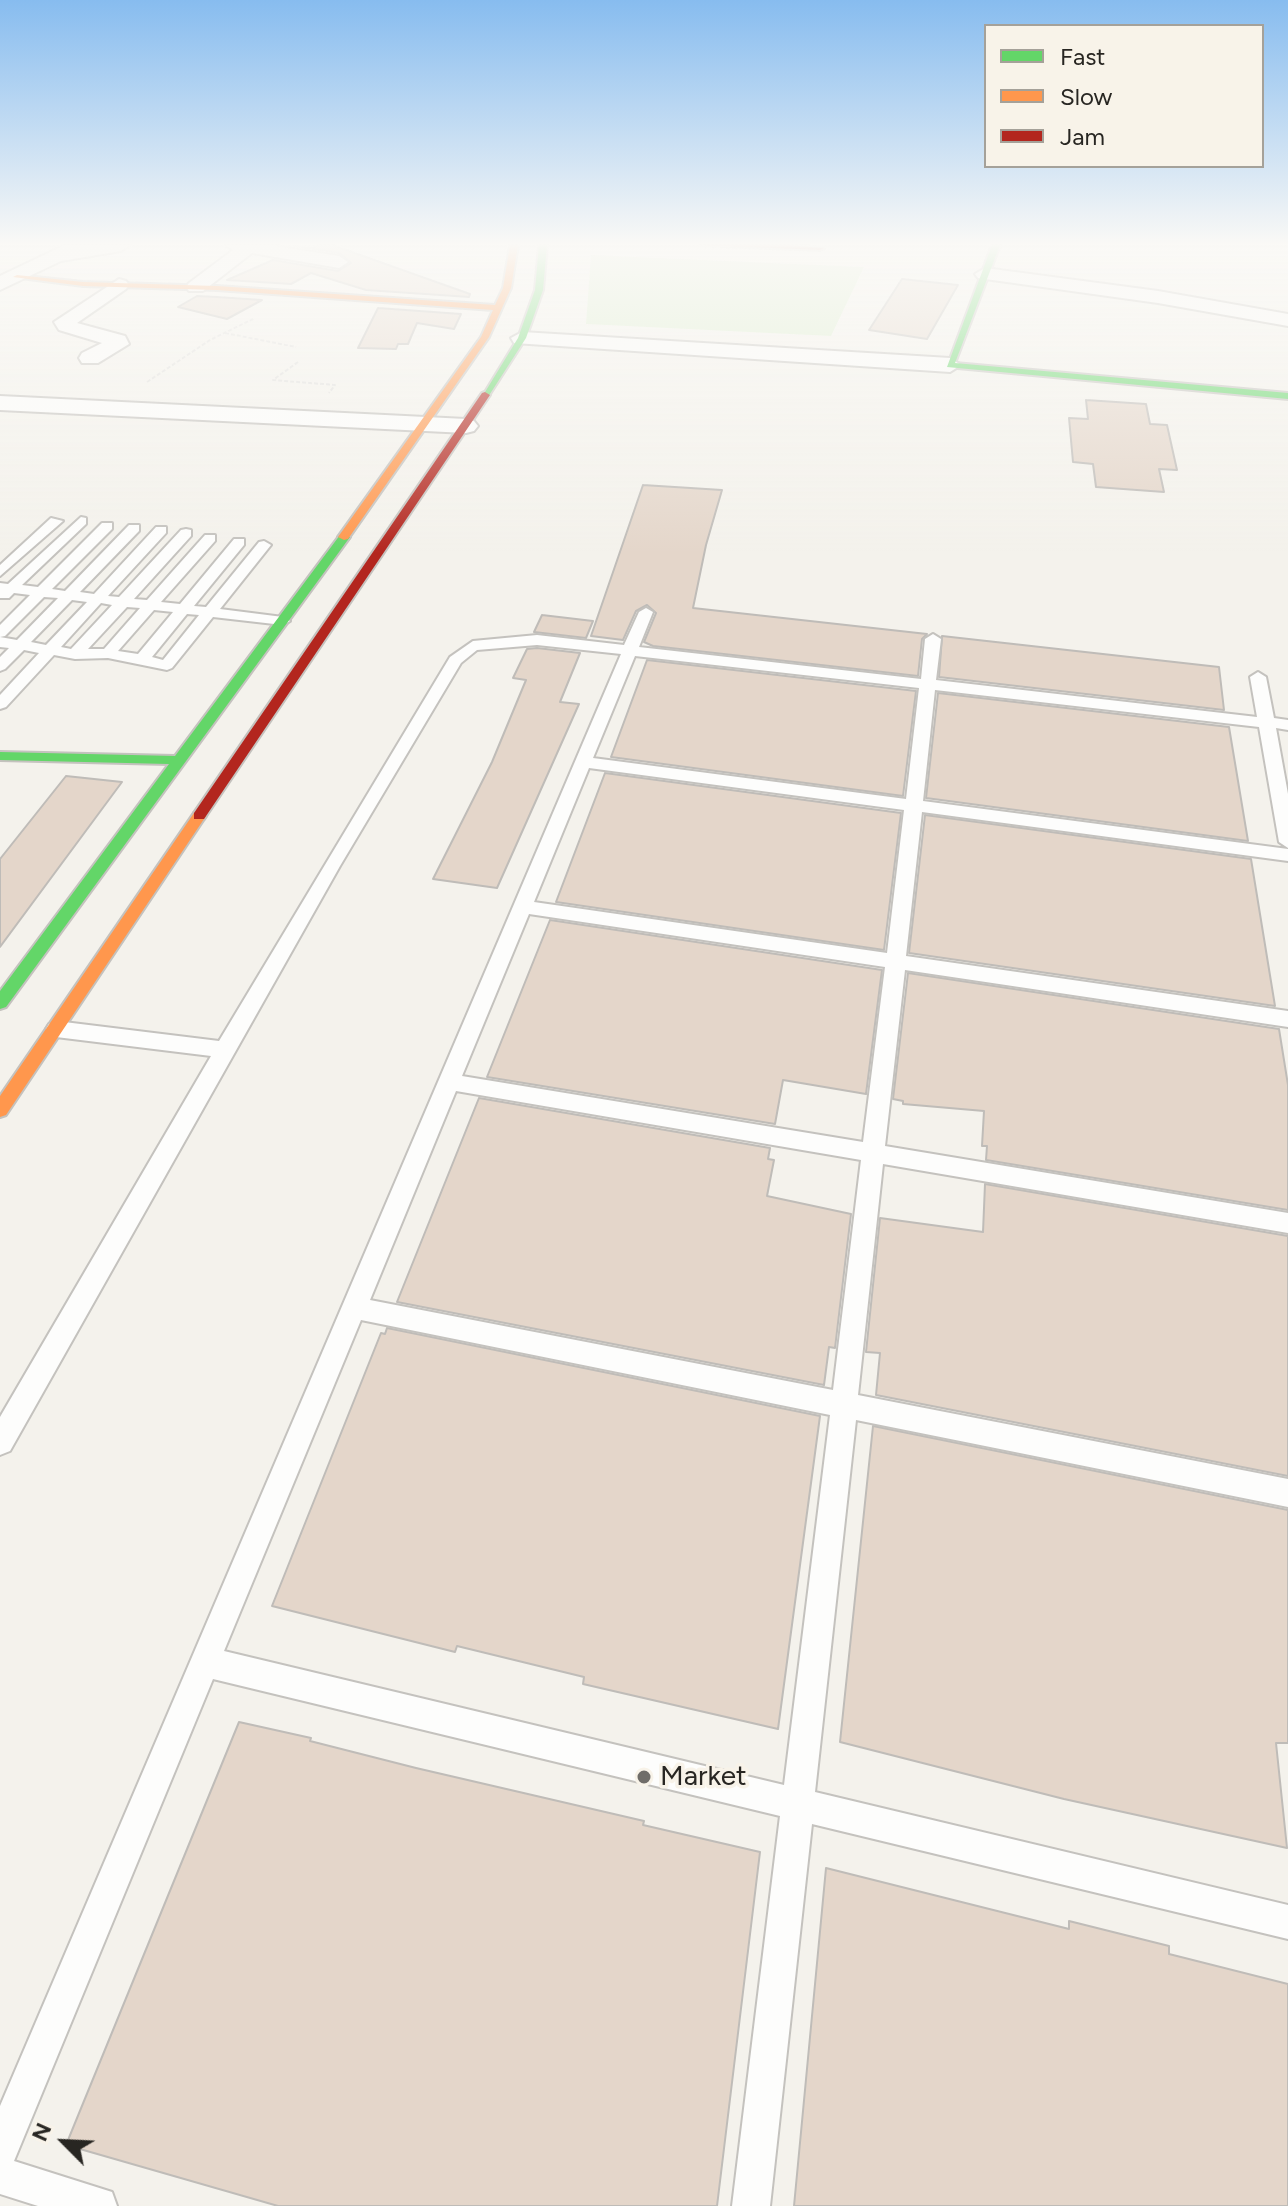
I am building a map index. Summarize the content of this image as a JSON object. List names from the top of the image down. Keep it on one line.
{"places":["Market"],"legend":["Fast","Slow","Jam"],"north":"top left"}
